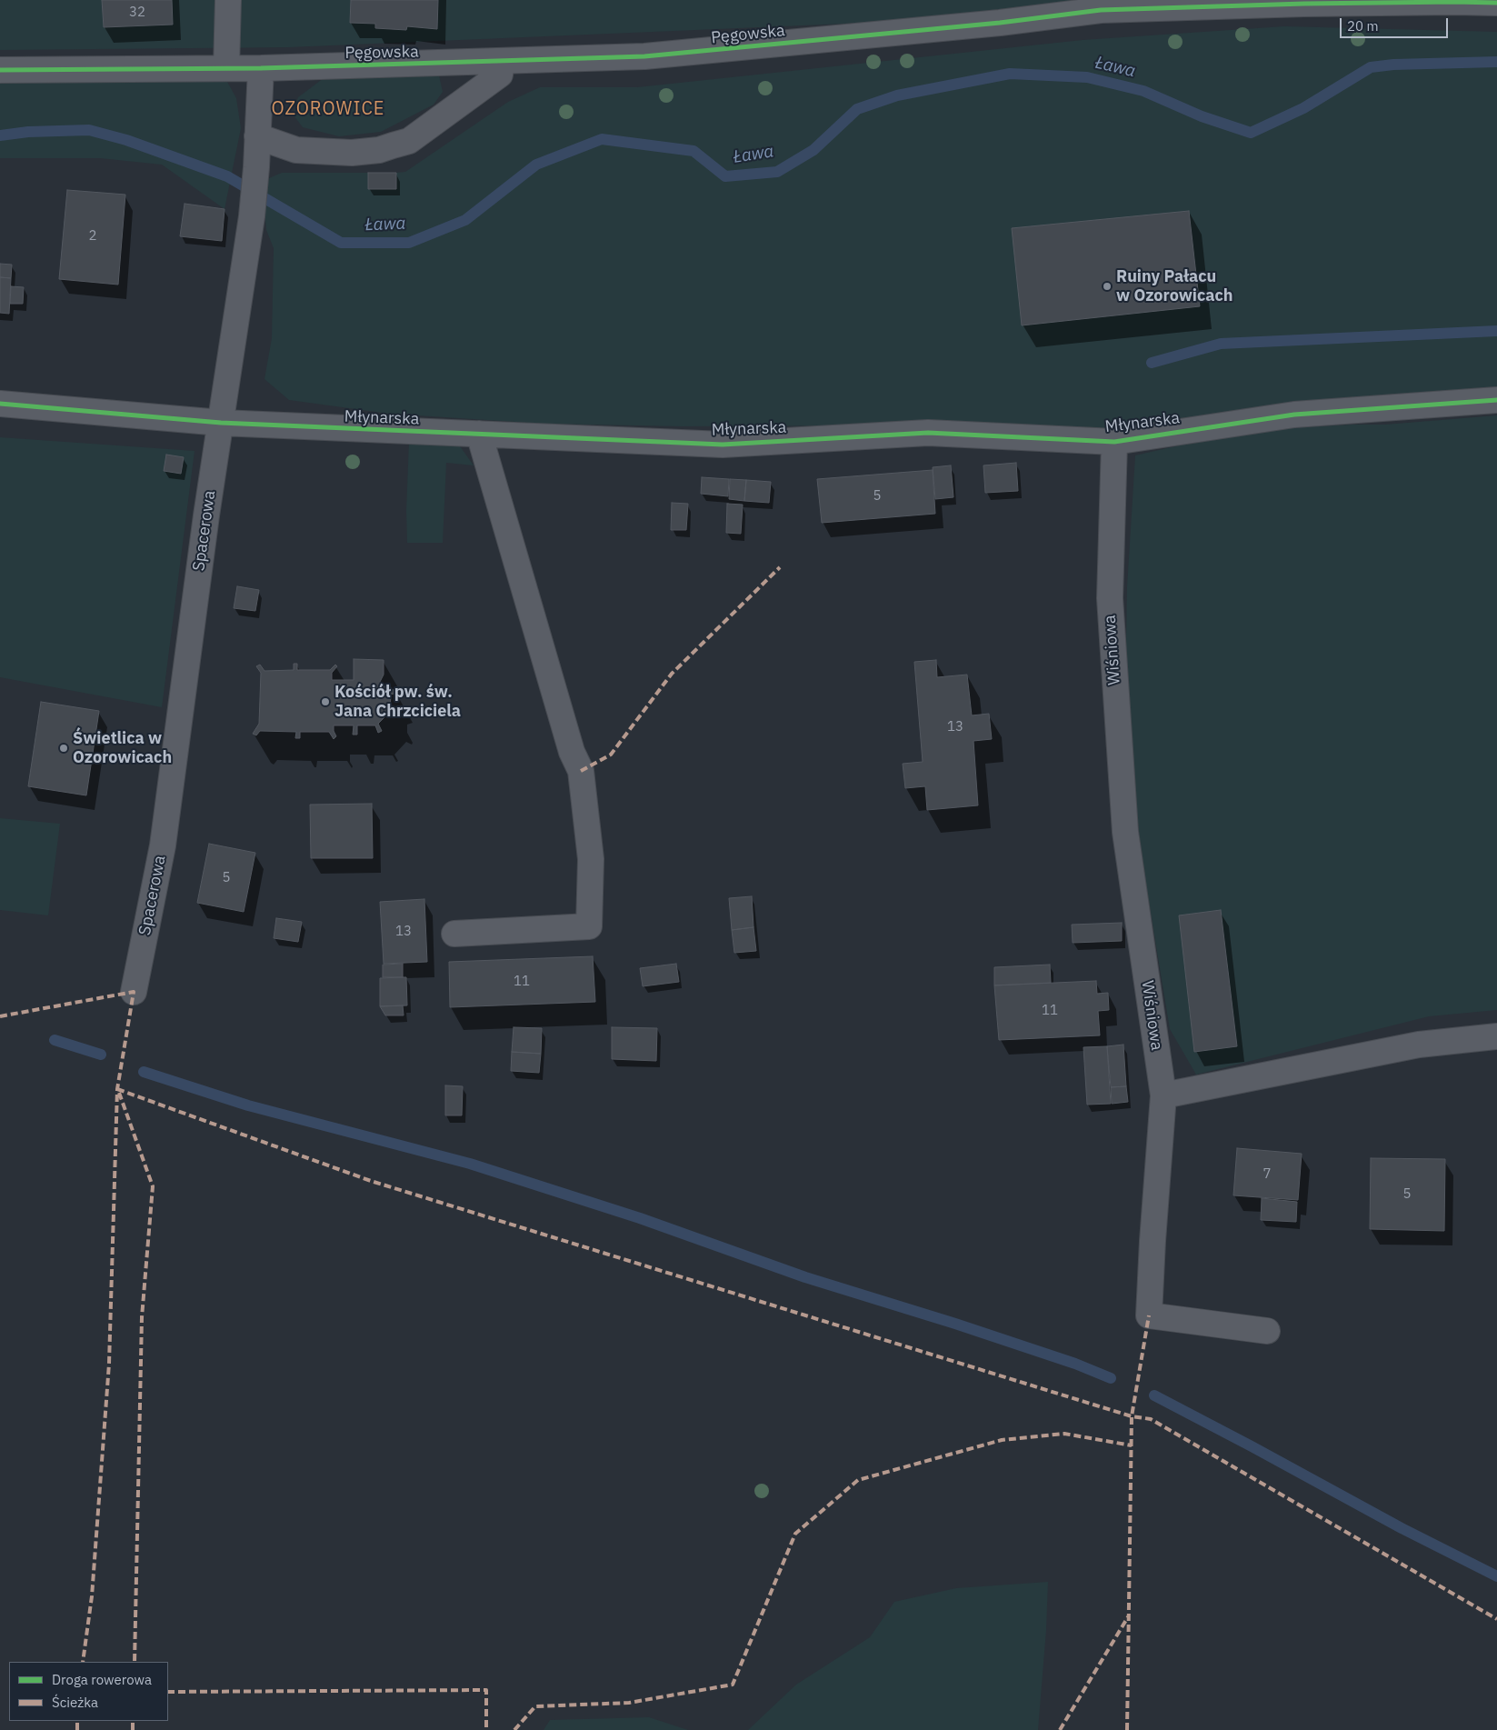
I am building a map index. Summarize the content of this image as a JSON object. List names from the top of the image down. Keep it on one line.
{"streets":{"street":["Pęgowska","Młynarska","Spacerowa","Wiśniowa"]},"crossings":[["Pęgowska","Spacerowa"],["Młynarska","Spacerowa"],["Młynarska","Wiśniowa"]],"districts":["OZOROWICE"],"water":["Ława"],"places":["Ruiny Pałacu w Ozorowicach","Kościół pw. św. Jana Chrzciciela","Świetlica w Ozorowicach"],"house_numbers":["32","2","5","13","5","13","11","11","7","5"],"legend":["Droga rowerowa","Ścieżka"],"scale_bar":"20 m"}
